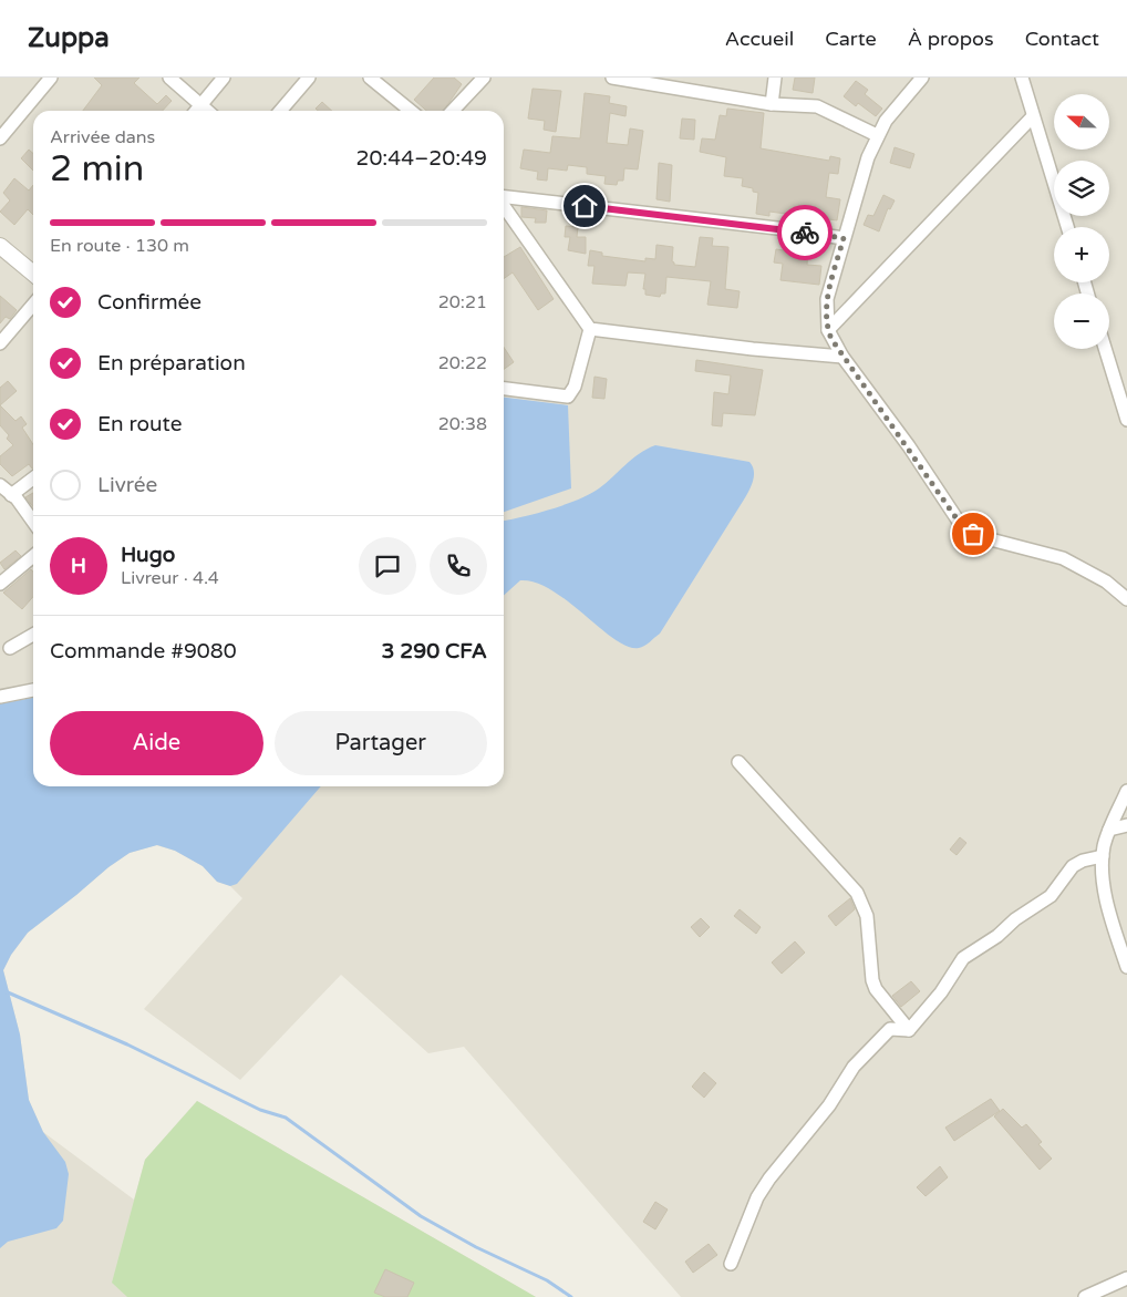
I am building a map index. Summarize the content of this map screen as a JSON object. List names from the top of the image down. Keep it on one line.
{"north":"left","page":{"header":"Zuppa","nav":["Accueil","Carte","À propos","Contact"],"map_buttons":["+","−"],"heading":["2 min","Arrivée dans","20:44–20:49"],"panel":["Hugo","Livreur · 4.4","Commande #9080","3 290 CFA"],"bar":"En route · 130 m","list":[["Confirmée","20:21"],["En préparation","20:22"],["En route","20:38"],"Livrée"],"round":"H","buttons":["Aide","Partager"]}}
